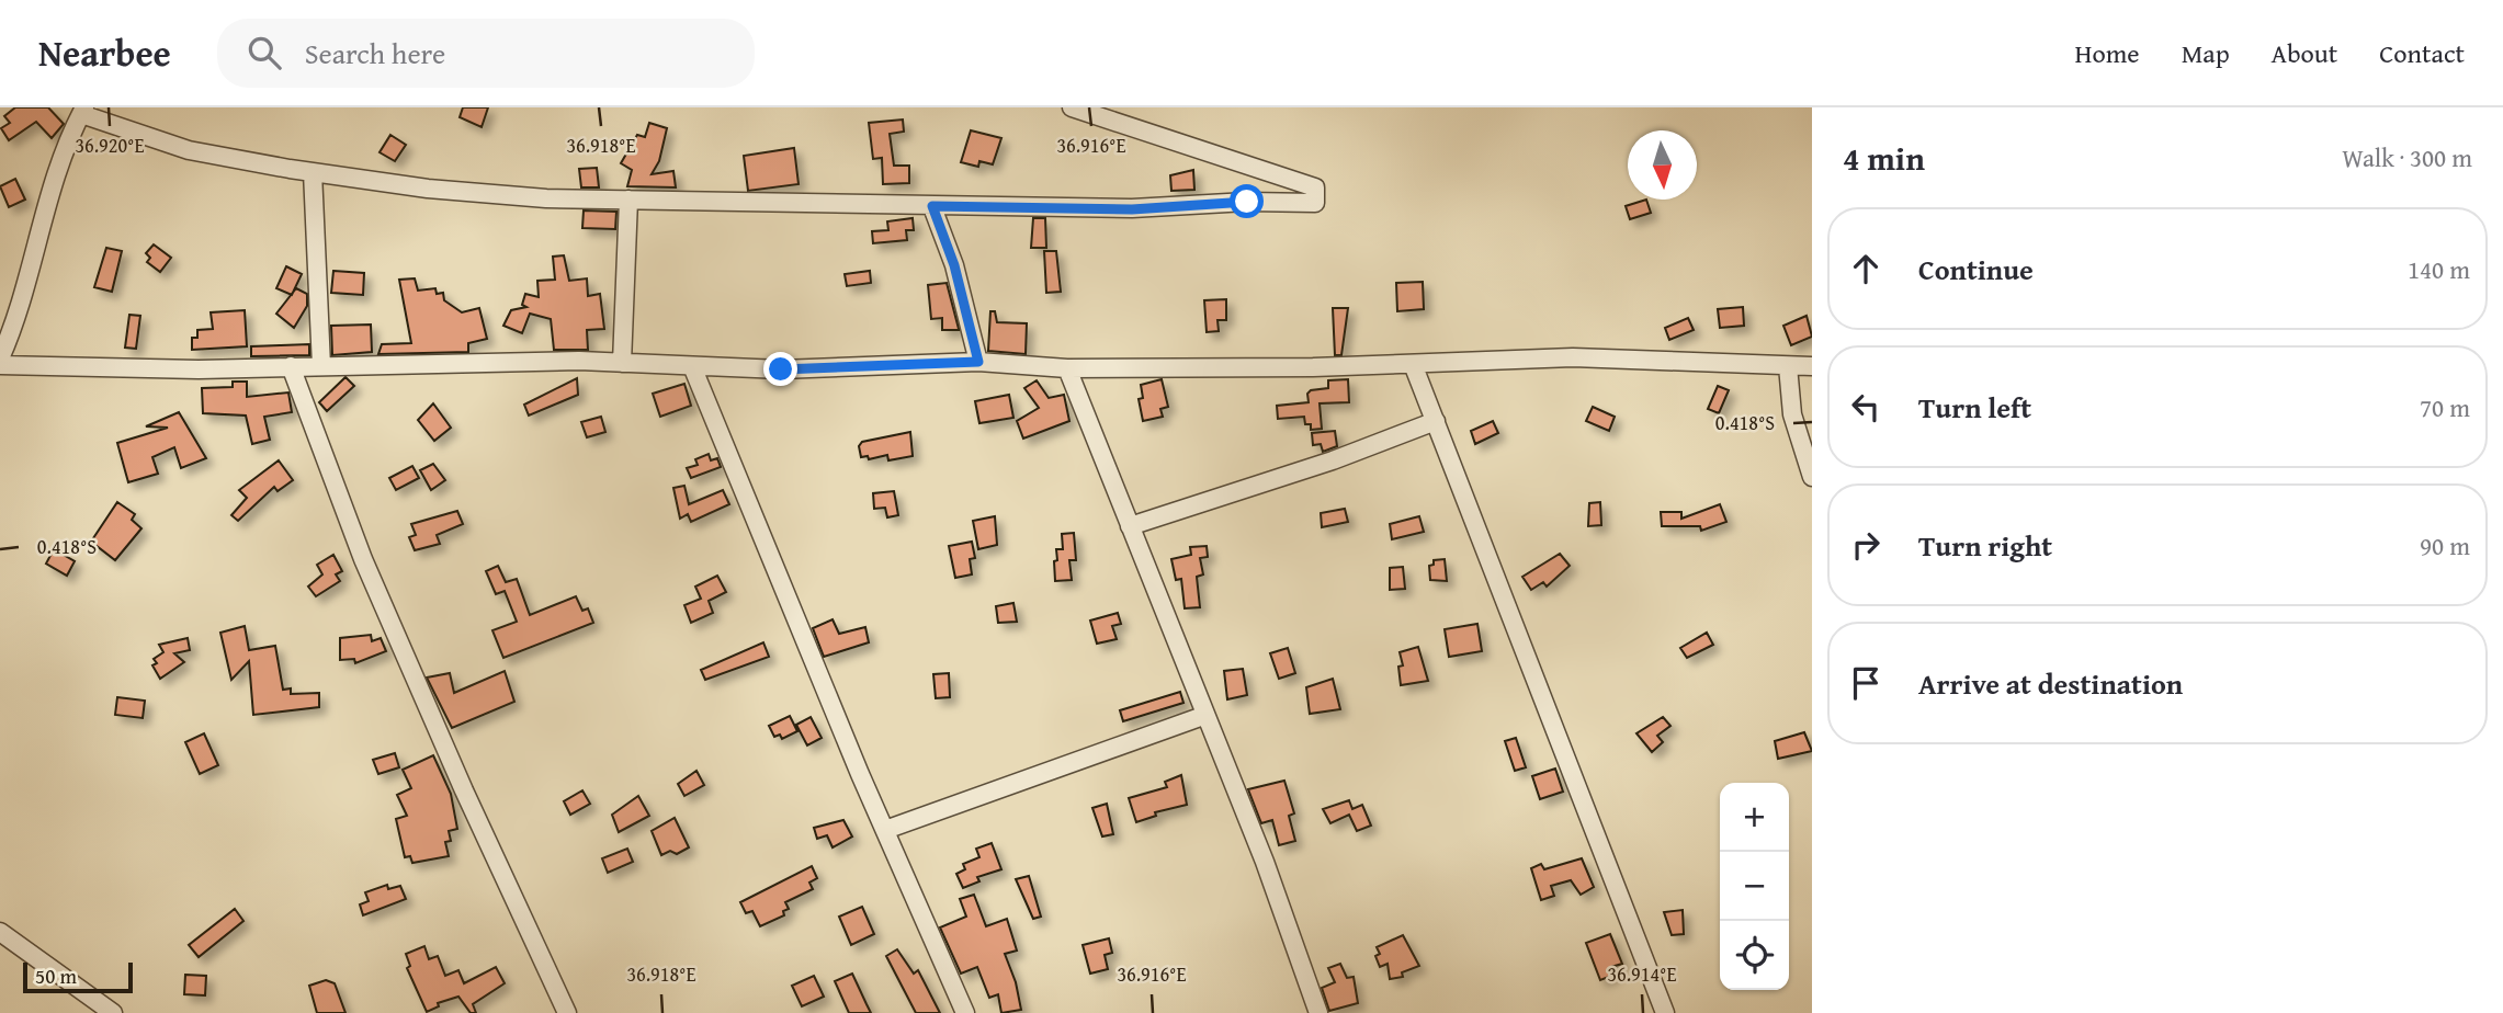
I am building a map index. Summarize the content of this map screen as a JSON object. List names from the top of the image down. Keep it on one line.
{"scale_bar":"50 m","north":"bottom","page":{"header":"Nearbee","search":"Search here","nav":["Home","Map","About","Contact"],"heading":["4 min","Walk · 300 m"],"list":[["Continue","140 m"],["Turn left","70 m"],["Turn right","90 m"],"Arrive at destination"],"map_buttons":["+","−"],"scale":"50 m"},"coordinates":["36.920°E","36.918°E","36.916°E","0.418°S","36.914°E"]}
